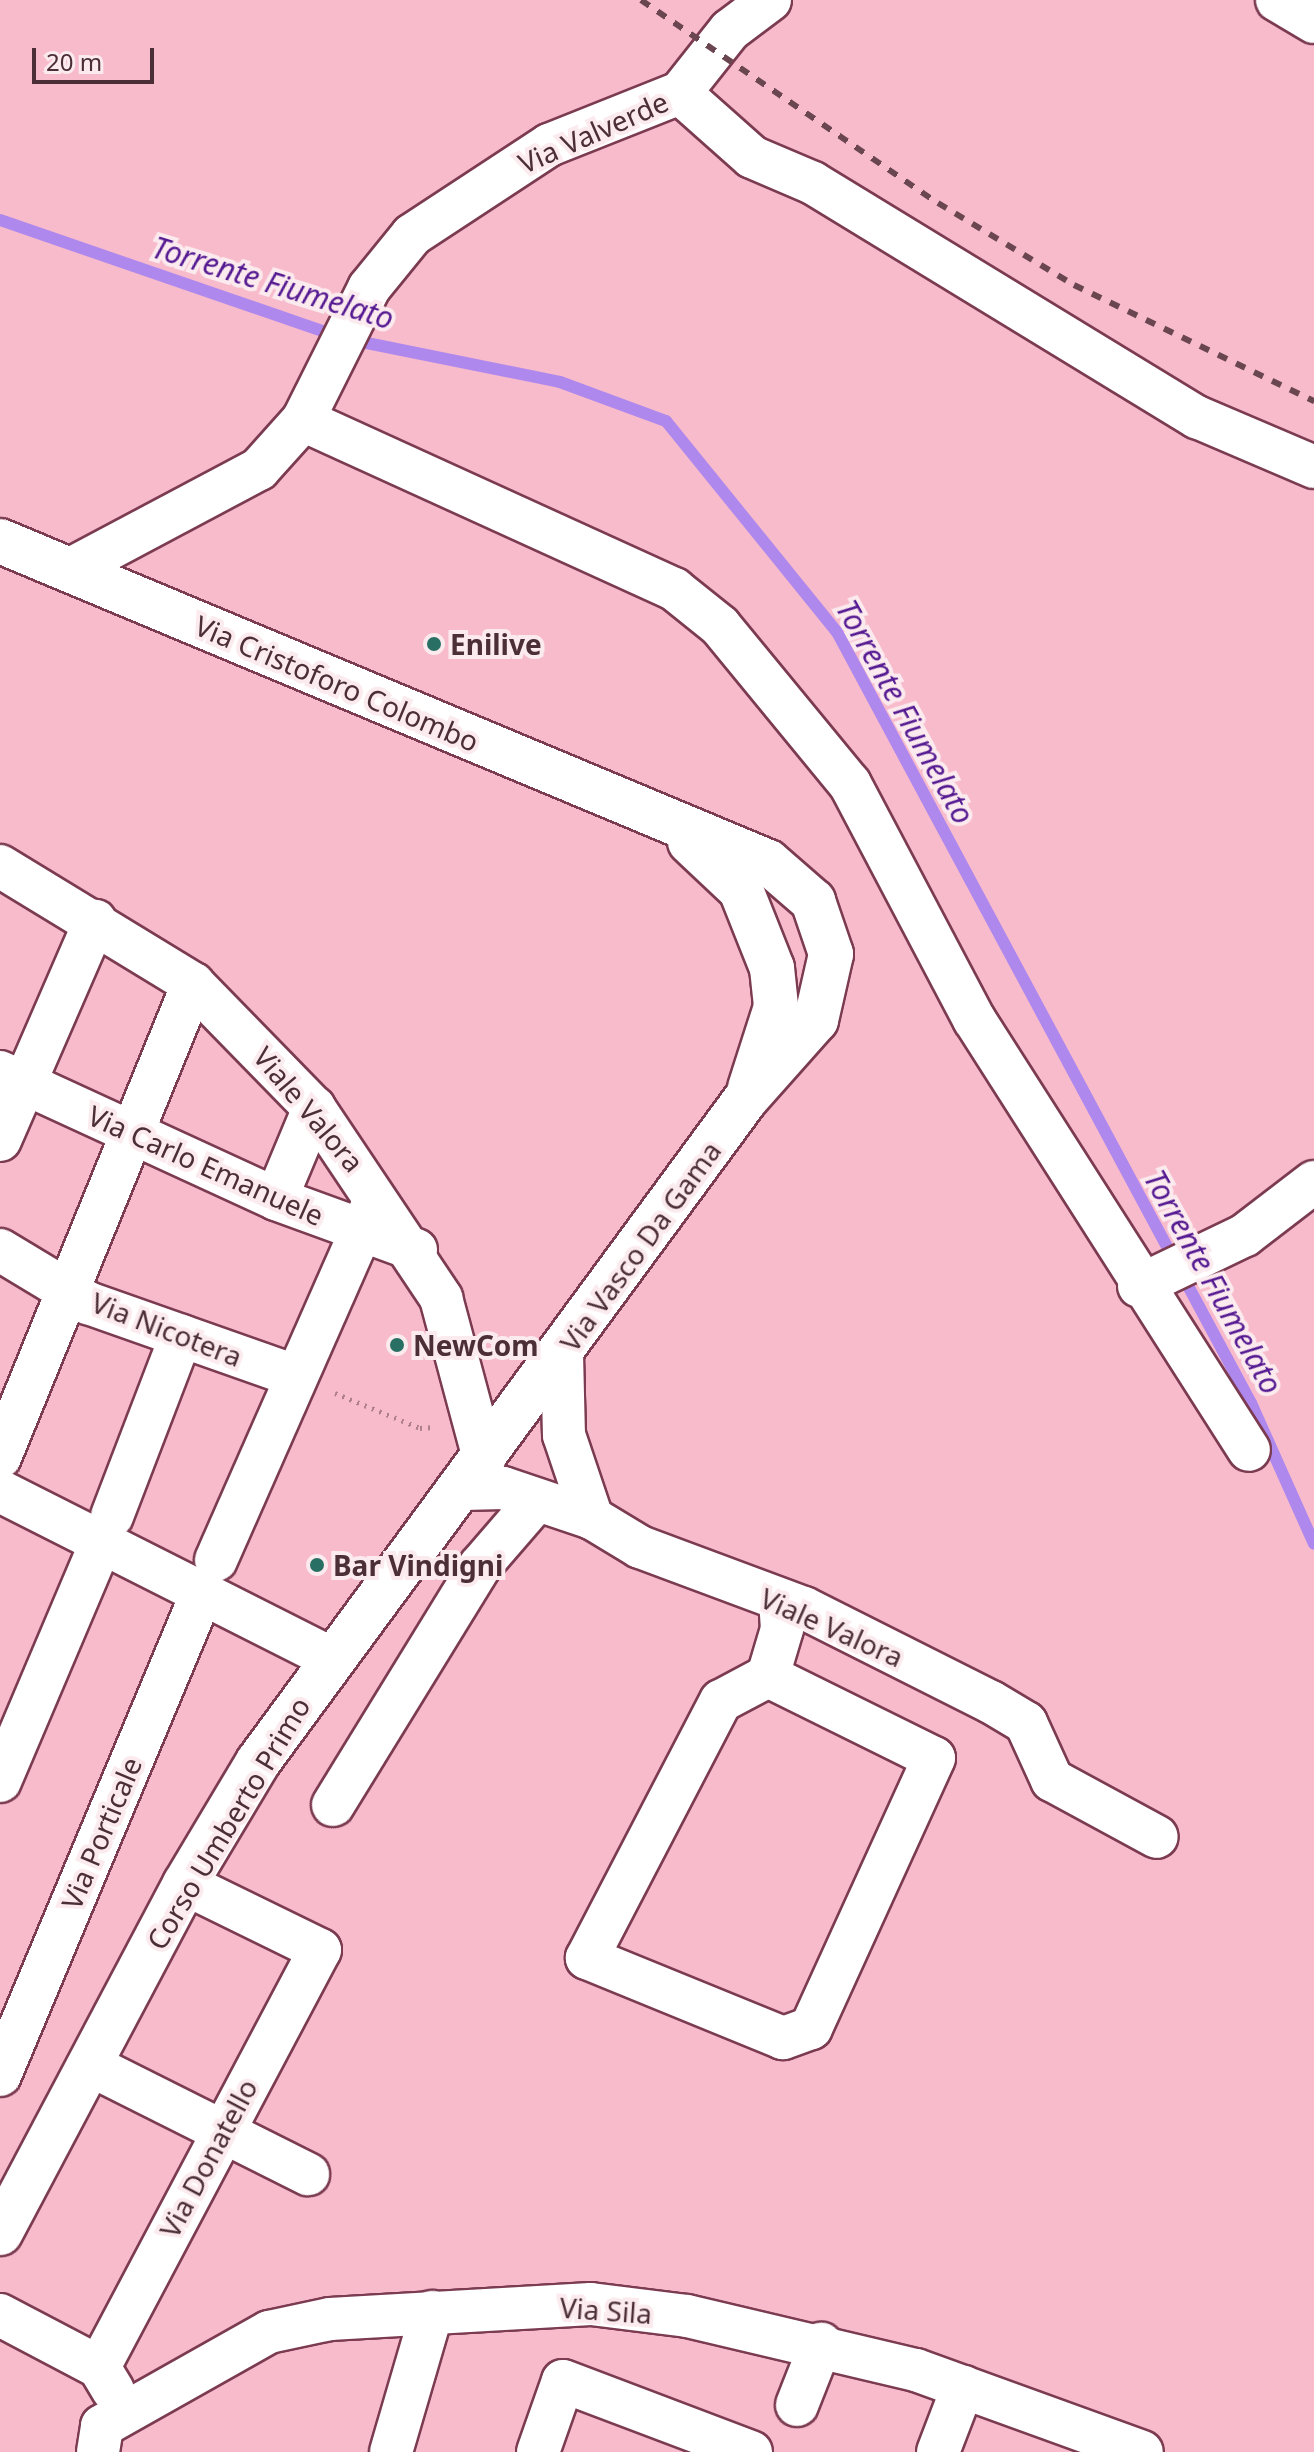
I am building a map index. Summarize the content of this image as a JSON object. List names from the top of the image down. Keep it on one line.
{"streets":{"main road":["Via Cristoforo Colombo","Via Vasco Da Gama","Corso Umberto Primo"],"street":["Via Valverde","Viale Valora","Via Carlo Emanuele","Via Nicotera","Via Porticale","Via Donatello","Via Sila"]},"crossings":[["Via Valverde","Via Cristoforo Colombo"],["Via Cristoforo Colombo","Via Vasco Da Gama"],["Viale Valora","Via Carlo Emanuele"],["Viale Valora","Via Vasco Da Gama"],["Viale Valora","Via Porticale"],["Via Carlo Emanuele","Via Porticale"],["Via Vasco Da Gama","Corso Umberto Primo"],["Via Nicotera","Via Porticale"],["Corso Umberto Primo","Via Donatello"]],"water":["Torrente Fiumelato"],"places":["Enilive","NewCom","Bar Vindigni"],"scale_bar":"20 m"}
